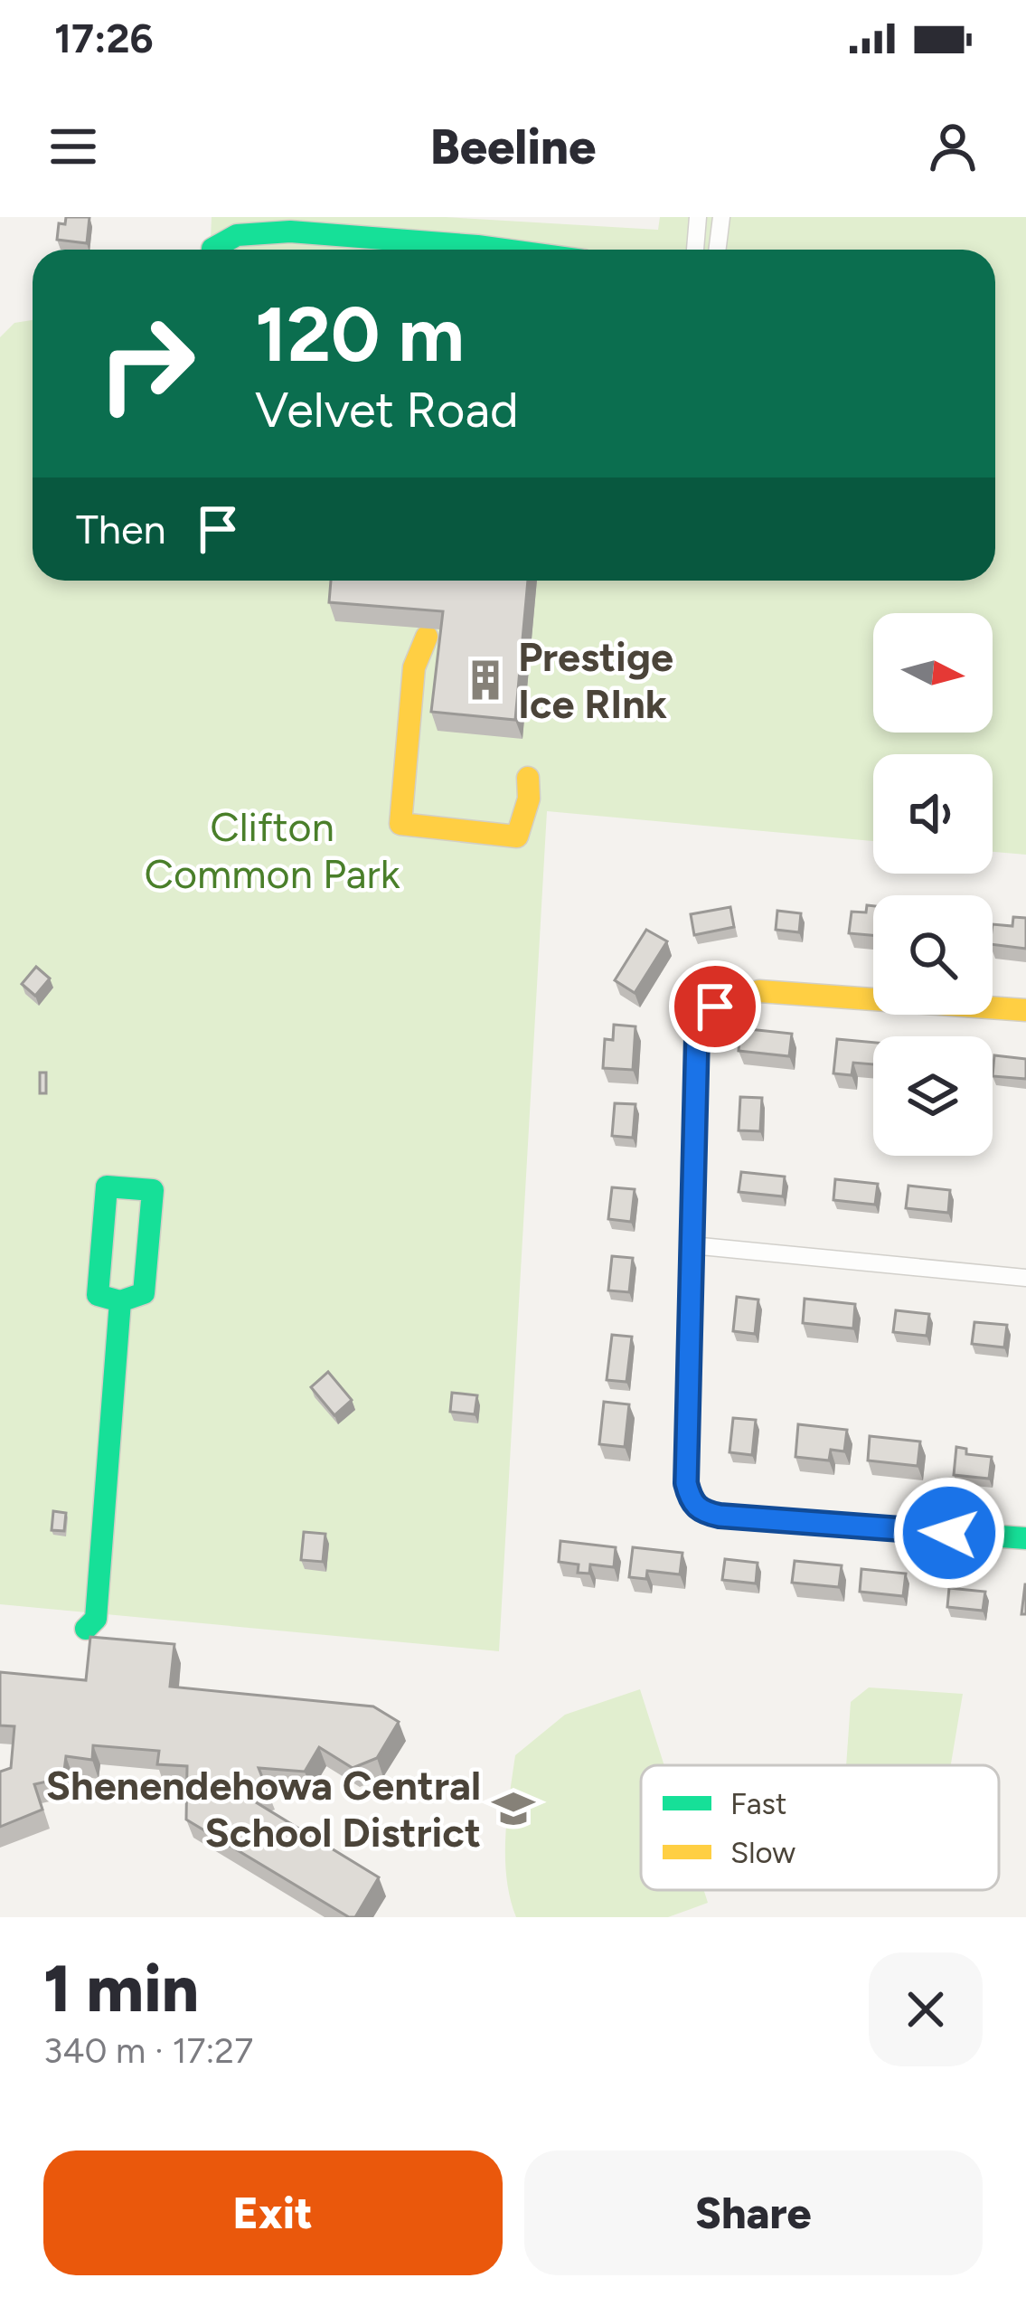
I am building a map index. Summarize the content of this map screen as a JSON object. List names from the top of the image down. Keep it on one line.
{"parks":["Clifton Common Park"],"places":{"building":["Prestige Ice RInk"],"school or university":["Shenendehowa Central School District"]},"legend":["Fast","Slow"],"north":"right","page":{"status":"17:26","header":"Beeline","turn":["120 m","Velvet Road"],"then":"Then","heading":["1 min","340 m · 17:27"],"buttons":["Exit","Share"]}}
